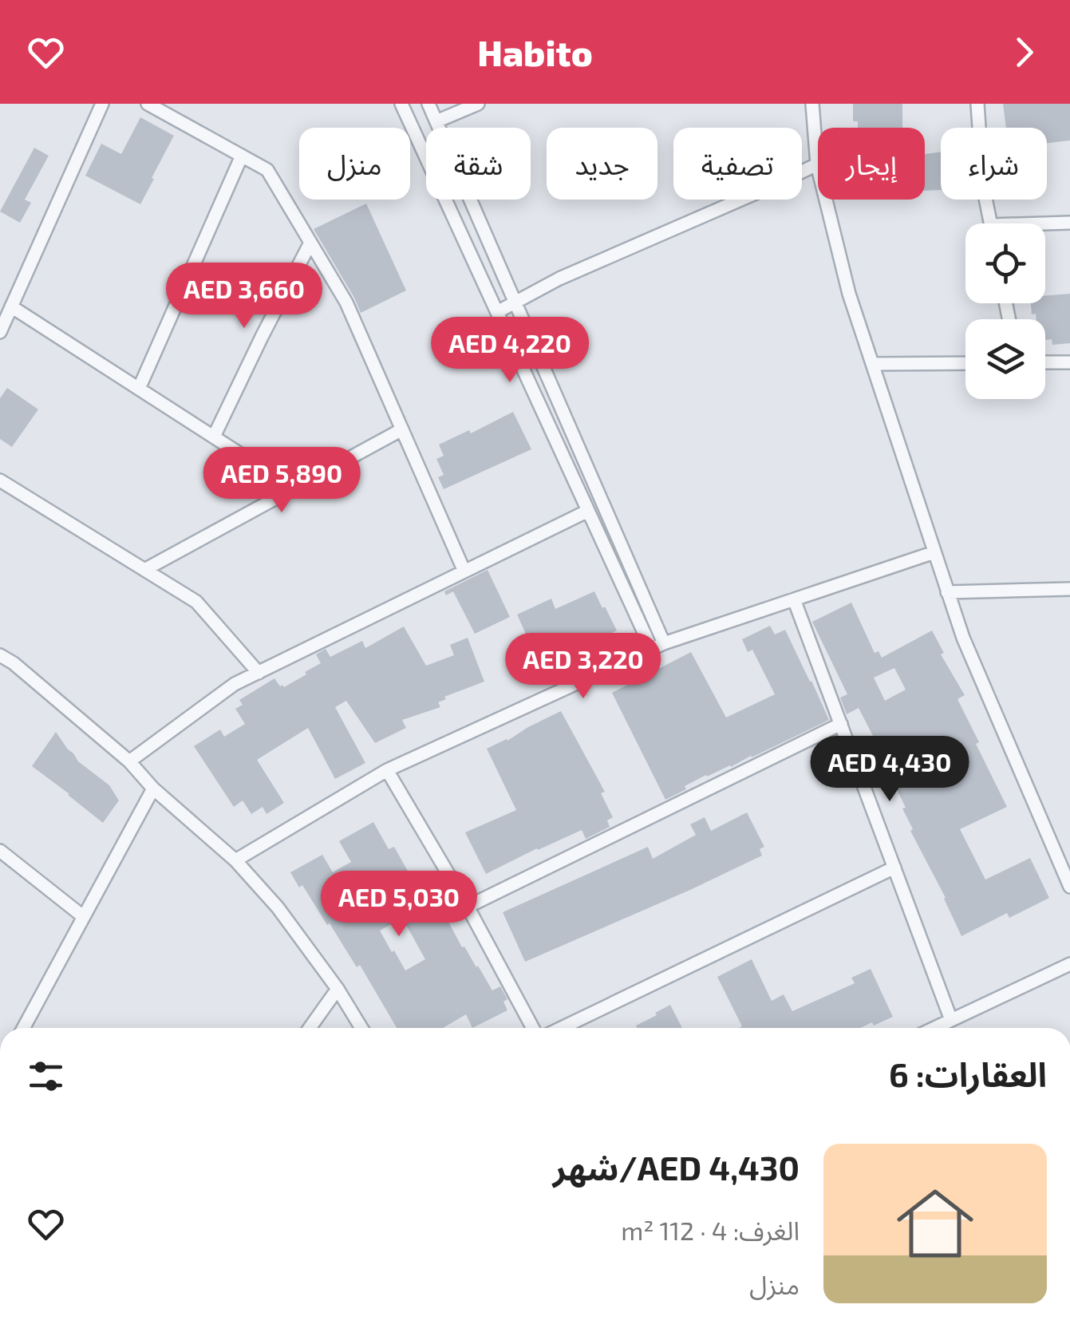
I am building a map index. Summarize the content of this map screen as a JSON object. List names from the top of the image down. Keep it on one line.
{"page":{"header":"Habito","chip":["شراء","إيجار","تصفية","جديد","شقة","منزل"],"price":["AED 3,660","AED 4,220","AED 5,890","AED 3,220","AED 4,430","AED 5,030"],"heading":"العقارات: 6","list":[{"name":"AED 4,430/شهر","note":"الغرف: 4 · 112 m² · منزل"}]}}
